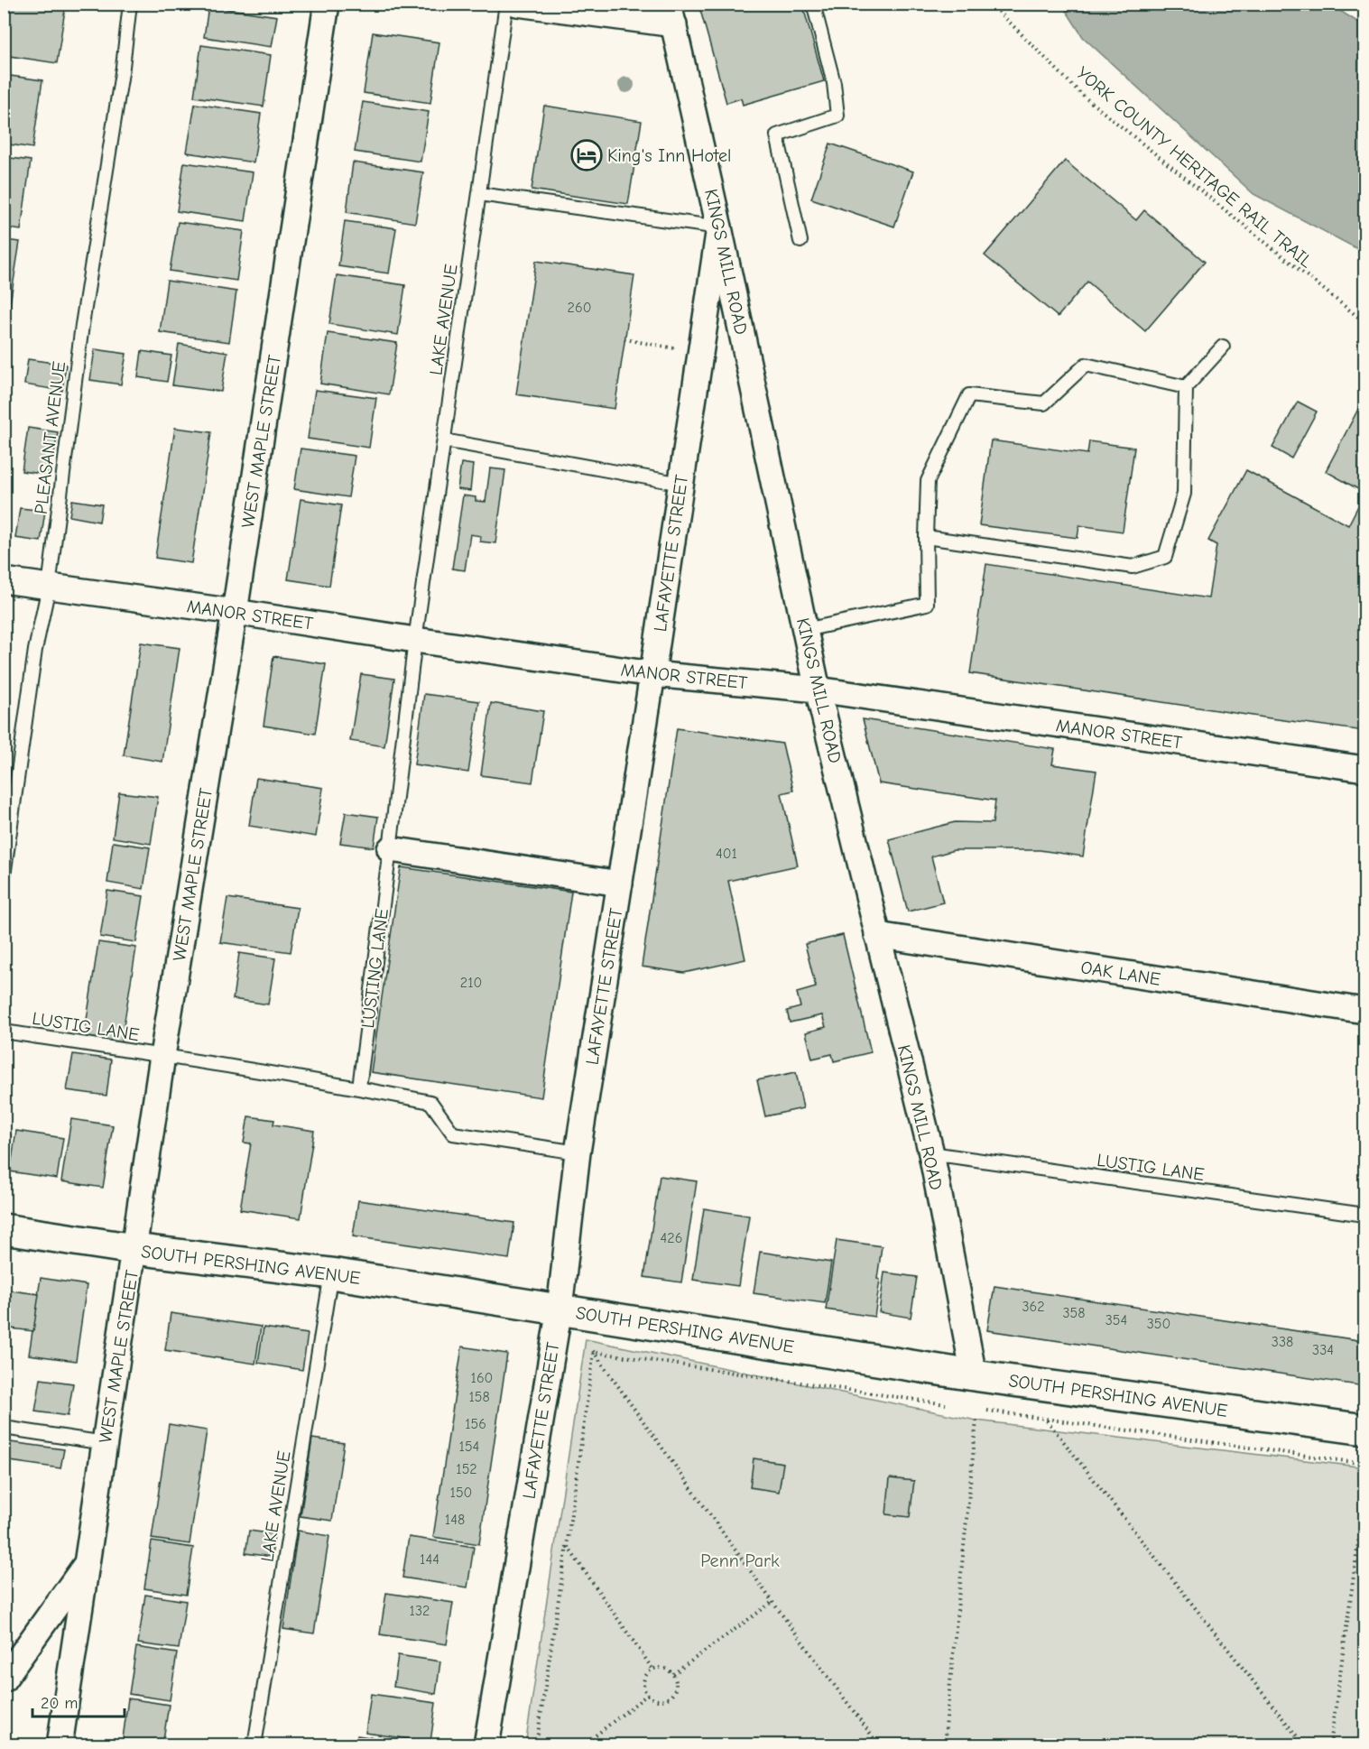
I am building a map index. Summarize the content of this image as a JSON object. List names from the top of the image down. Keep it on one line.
{"streets":{"street":["KINGS MILL ROAD","WEST MAPLE STREET","LAFAYETTE STREET","MANOR STREET","OAK LANE","SOUTH PERSHING AVENUE"],"lane":["LAKE AVENUE","PLEASANT AVENUE","LUSTING LANE","LUSTIG LANE"],"path":["YORK COUNTY HERITAGE RAIL TRAIL"]},"crossings":[["KINGS MILL ROAD","LAFAYETTE STREET"],["KINGS MILL ROAD","MANOR STREET"],["KINGS MILL ROAD","OAK LANE"],["KINGS MILL ROAD","LUSTIG LANE"],["KINGS MILL ROAD","SOUTH PERSHING AVENUE"],["LAKE AVENUE","MANOR STREET"],["LAKE AVENUE","LUSTING LANE"],["LAKE AVENUE","SOUTH PERSHING AVENUE"],["PLEASANT AVENUE","MANOR STREET"],["WEST MAPLE STREET","MANOR STREET"],["WEST MAPLE STREET","LUSTIG LANE"],["WEST MAPLE STREET","SOUTH PERSHING AVENUE"],["LAFAYETTE STREET","MANOR STREET"],["LAFAYETTE STREET","LUSTIG LANE"],["LAFAYETTE STREET","SOUTH PERSHING AVENUE"],["MANOR STREET","LUSTING LANE"],["LUSTING LANE","LUSTIG LANE"]],"parks":["Penn Park"],"places":{"hotel":["King's Inn Hotel"]},"house_numbers":["260","401","210","426","362","358","354","350","338","334","160","158","156","154","152","150","148","144","132"],"scale_bar":"20 m"}
